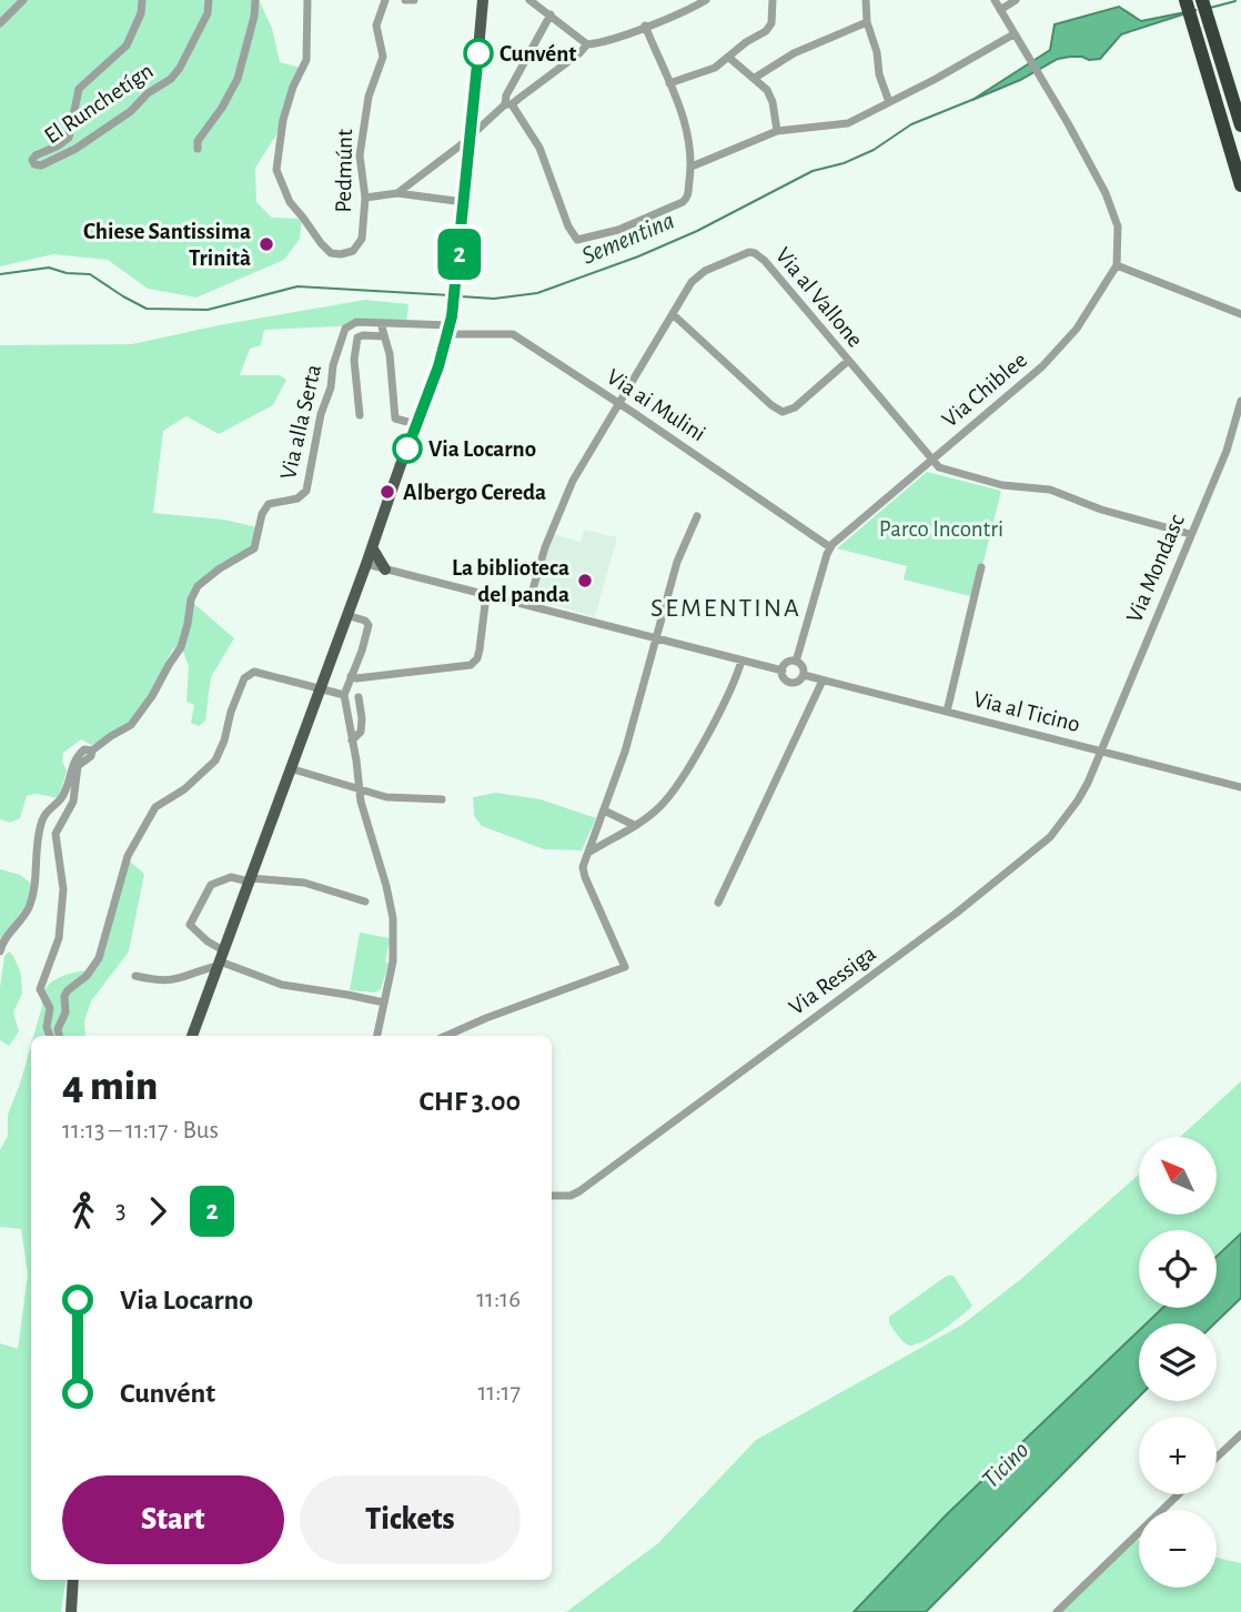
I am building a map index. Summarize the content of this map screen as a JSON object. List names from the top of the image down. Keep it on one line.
{"streets":{"street":["El Runchetígn","Pedmúnt","Via al Vallone","Via Chiblee","Via ai Mulini","Via alla Serta","Via Mondasc","Via al Ticino","Via Ressiga"]},"crossings":[["Via al Vallone","Via Chiblee"],["Via al Vallone","Via ai Mulini"],["Via Chiblee","Via ai Mulini"],["Via ai Mulini","Via alla Serta"],["Via Mondasc","Via al Ticino"],["Via Mondasc","Via Ressiga"],["Via al Ticino","Via Ressiga"]],"districts":["SEMENTINA"],"water":["Sementina","Ticino"],"parks":["Parco Incontri"],"places":["Cunvént","Chiese Santissima Trinità","Via Locarno","Albergo Cereda","La biblioteca del panda"],"lines":["bus line 2"],"north":"top left","page":{"on_map":"2","heading":["4 min","11:13 – 11:17 · Bus","CHF 3.00"],"map_buttons":["+","−"],"legs":["3","2"],"list":[{"name":"Via Locarno","value":"11:16"},{"name":"Cunvént","value":"11:17"}],"buttons":["Start","Tickets"]}}
